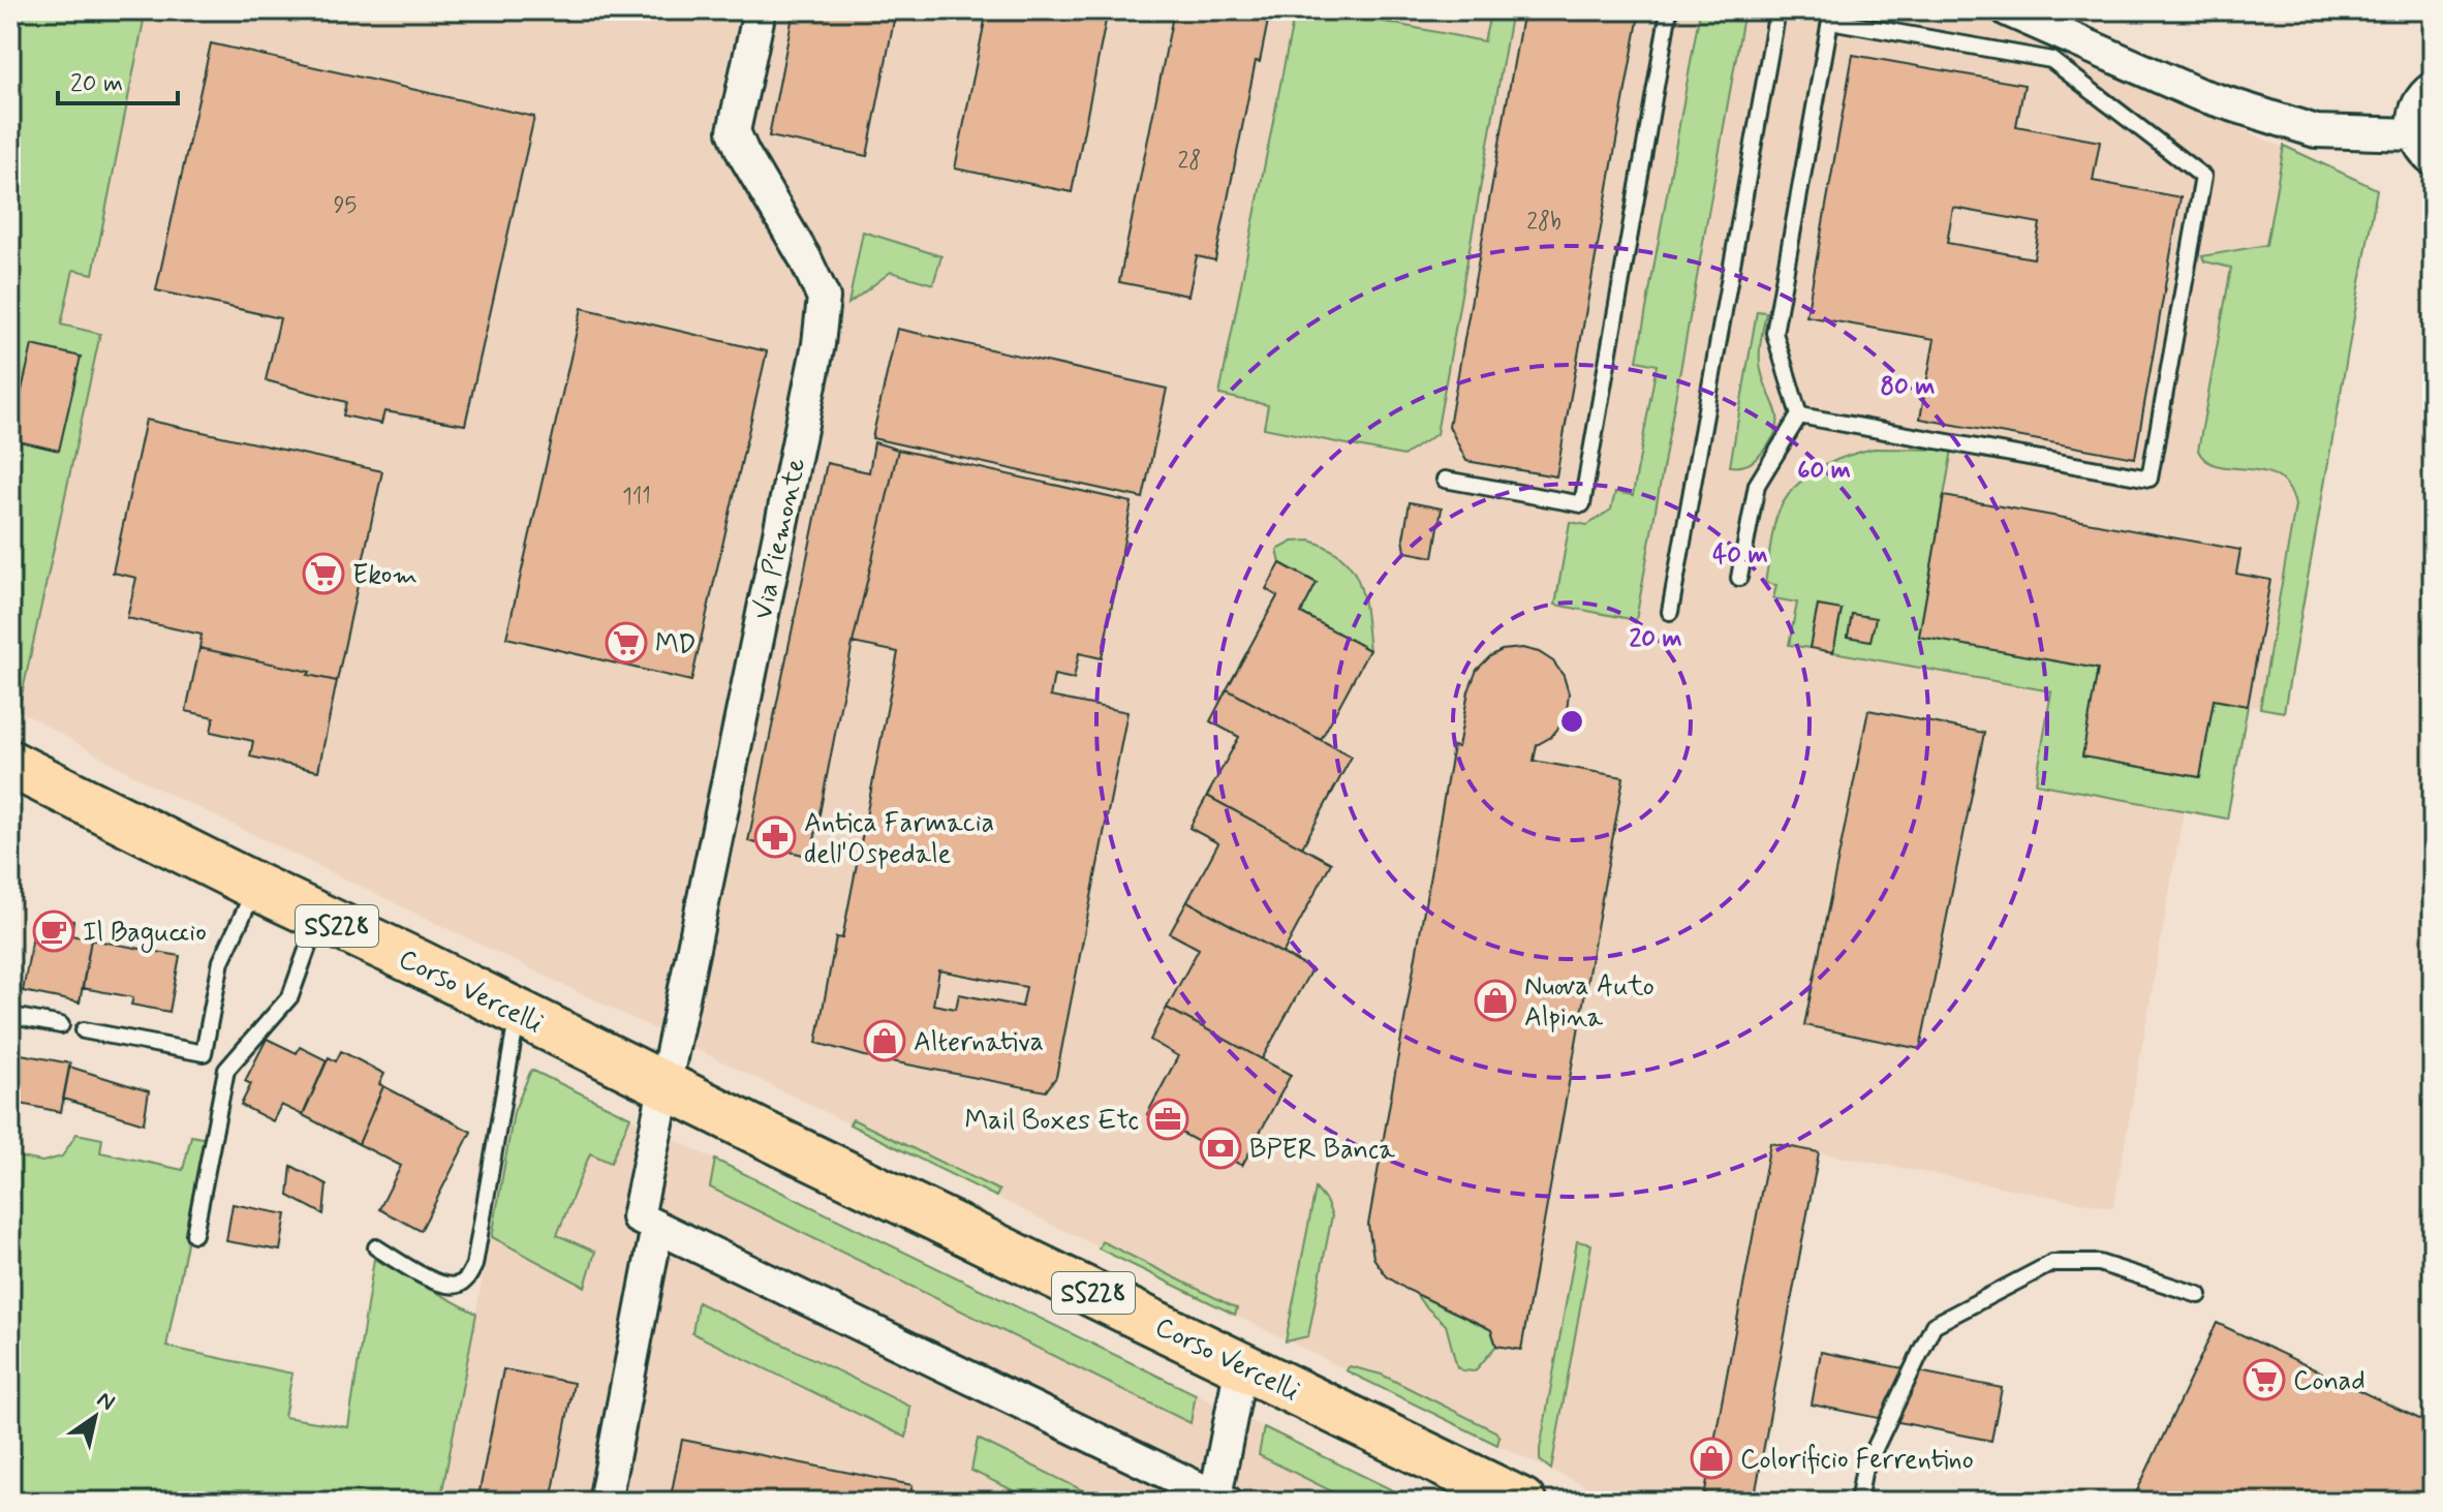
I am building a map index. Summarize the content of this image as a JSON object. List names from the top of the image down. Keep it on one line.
{"streets":{"main road":["SS228","Corso Vercelli"],"street":["Via Piemonte"]},"crossings":[["Via Piemonte","Corso Vercelli"]],"places":{"supermarket":["Ekom","MD","Conad"],"pharmacy":["Antica Farmacia dell'Ospedale"],"cafe":["Il Baguccio"],"shop":["Nuova Auto Alpina","Alternativa","Colorificio Ferrentino"],"office":["Mail Boxes Etc"],"bank":["BPER Banca"]},"house_numbers":["28","95","28b","111"],"scale_bar":"20 m","north":"top right","rings":["80 m","60 m","40 m","20 m"]}
